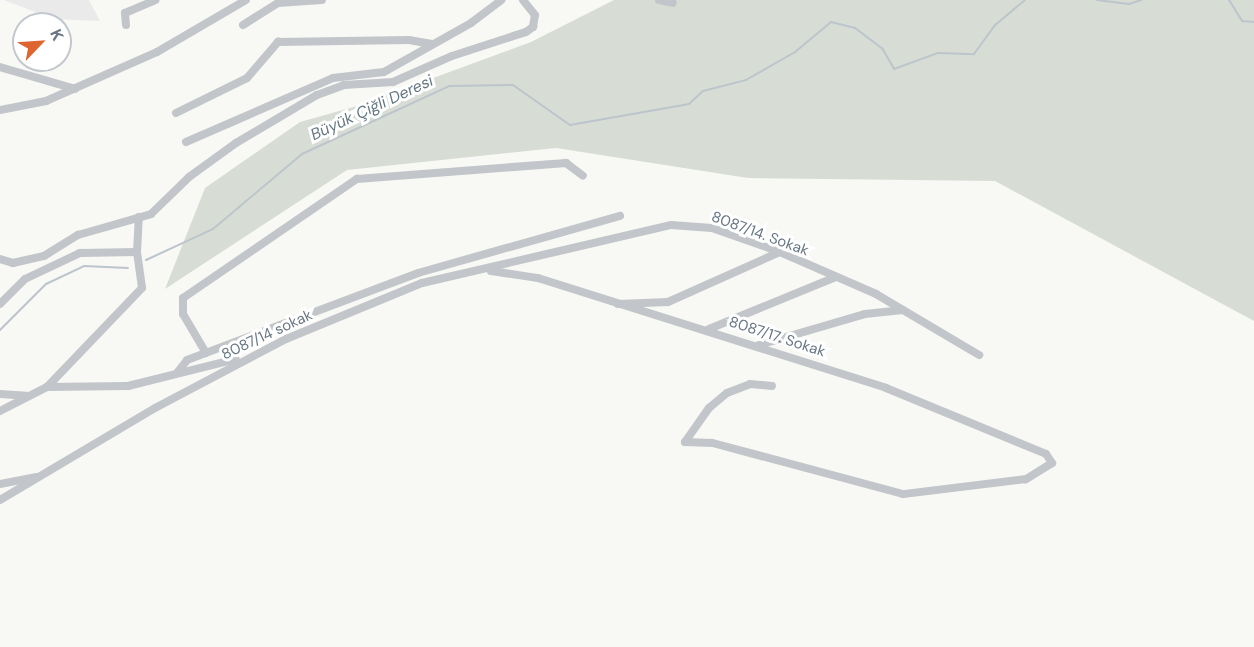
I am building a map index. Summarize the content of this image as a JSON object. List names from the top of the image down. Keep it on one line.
{"streets":{"street":["8087/14. Sokak","8087/14 sokak","8087/17. Sokak"]},"crossings":[["8087/14. Sokak","8087/14 sokak"],["8087/14. Sokak","8087/17. Sokak"],["8087/14 sokak","8087/17. Sokak"]],"water":["Büyük Çiğli Deresi"],"north":"top right"}
